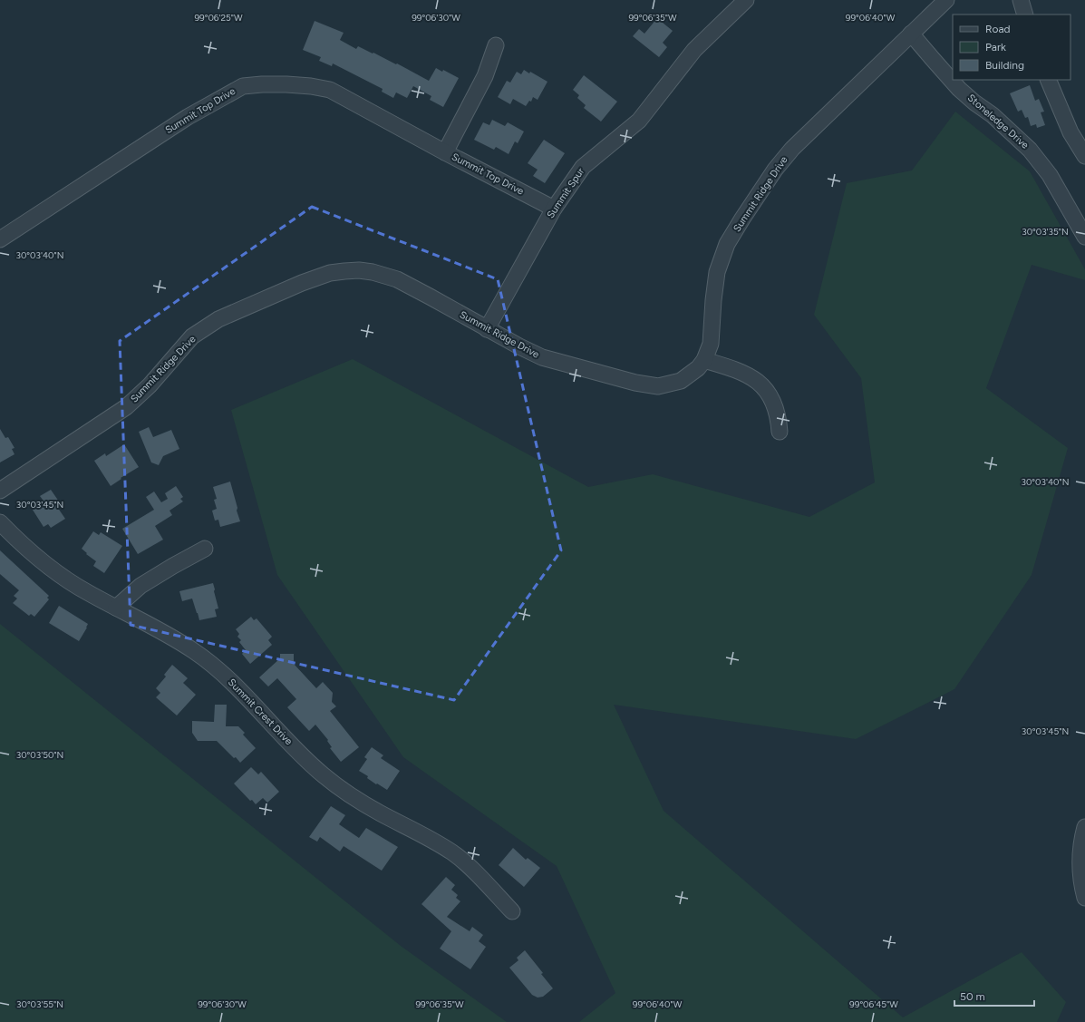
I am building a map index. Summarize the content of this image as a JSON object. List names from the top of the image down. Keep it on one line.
{"streets":{"street":["Summit Top Drive","Stoneledge Drive","Summit Spur","Summit Ridge Drive","Summit Crest Drive"]},"crossings":[["Summit Top Drive","Summit Spur"],["Stoneledge Drive","Summit Ridge Drive"],["Summit Spur","Summit Ridge Drive"]],"legend":["Road","Park","Building"],"scale_bar":"50 m","coordinates":["99°06'25\"W","99°06'30\"W","99°06'35\"W","99°06'40\"W","30°03'35\"N","30°03'40\"N","30°03'45\"N","30°03'50\"N","99°06'45\"W","30°03'55\"N"]}
